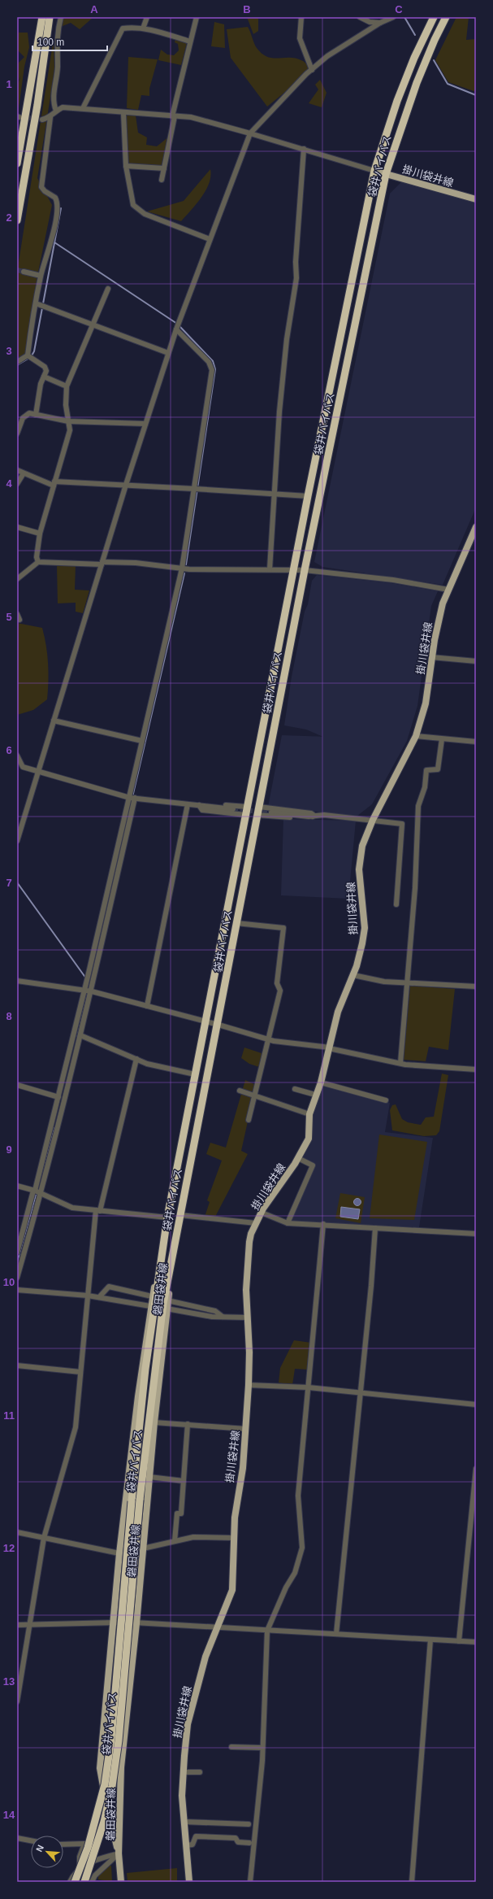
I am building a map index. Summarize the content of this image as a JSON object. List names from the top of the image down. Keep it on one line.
{"streets":{"highway":["袋井バイパス"],"main road":["掛川袋井線","磐田袋井線"]},"crossings":[["袋井バイパス","掛川袋井線"],["袋井バイパス","磐田袋井線"]],"scale_bar":"100 m","north":"top left","grid":{"columns":["A","B","C"],"rows":["1","2","3","4","5","6","7","8","9","10","11","12","13","14"]}}
